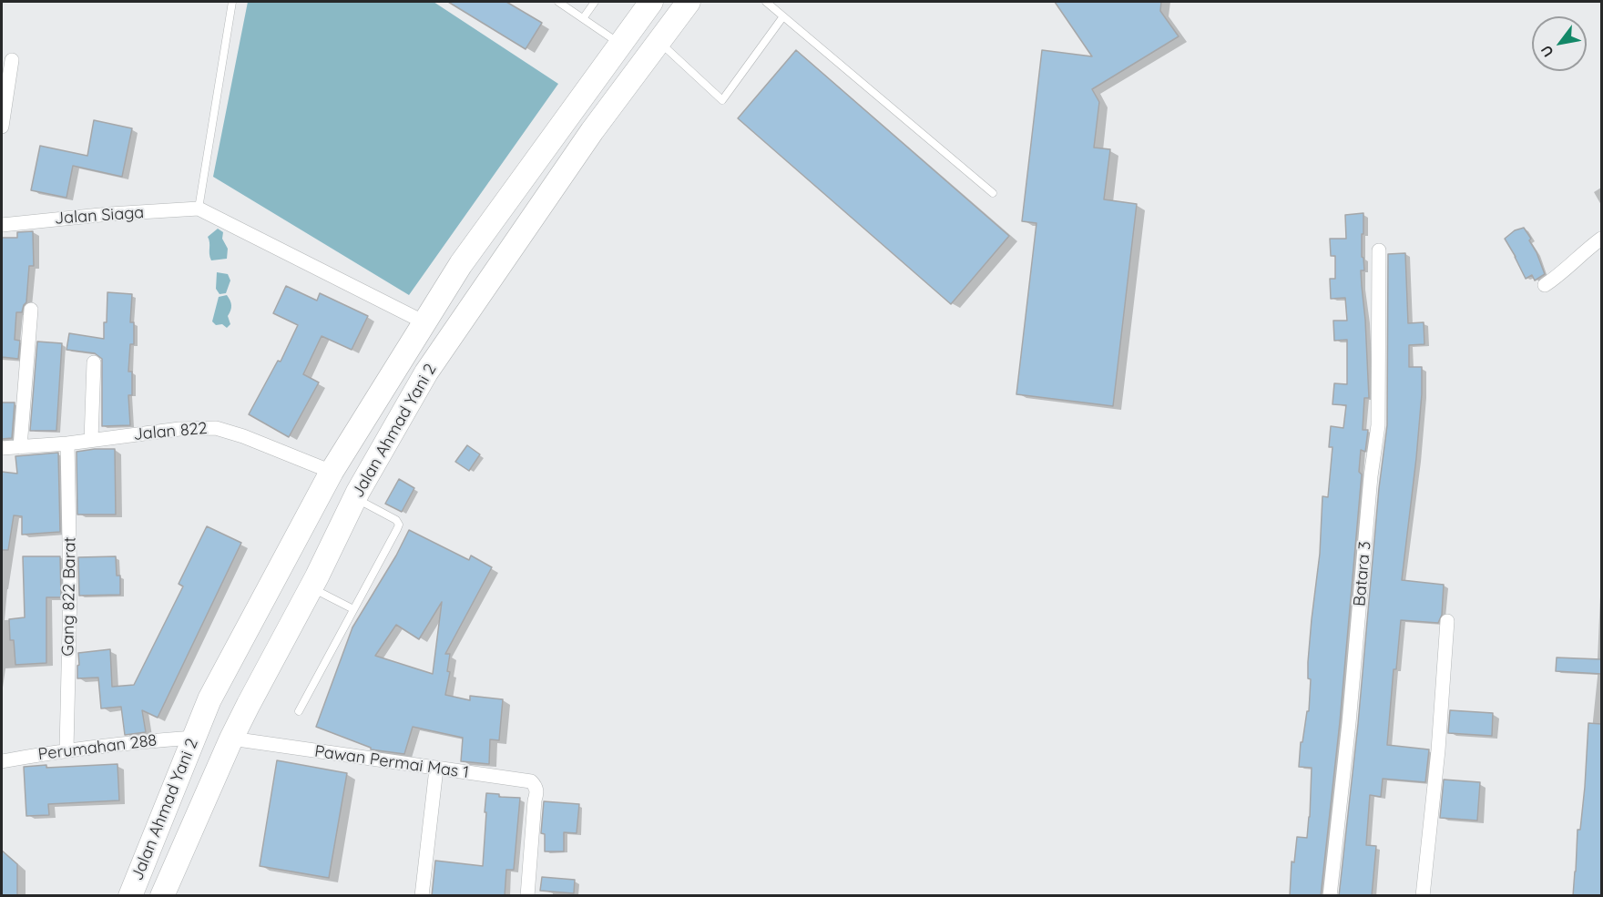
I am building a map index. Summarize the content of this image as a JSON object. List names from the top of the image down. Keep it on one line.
{"streets":{"highway":["Jalan Ahmad Yani 2"],"street":["Jalan Siaga","Jalan 822","Batara 3","Gang 822 Barat","Perumahan 288","Pawan Permai Mas 1"]},"crossings":[["Jalan Ahmad Yani 2","Jalan 822"],["Jalan Ahmad Yani 2","Perumahan 288"],["Jalan Ahmad Yani 2","Pawan Permai Mas 1"],["Jalan 822","Gang 822 Barat"],["Gang 822 Barat","Perumahan 288"]],"north":"bottom left"}
